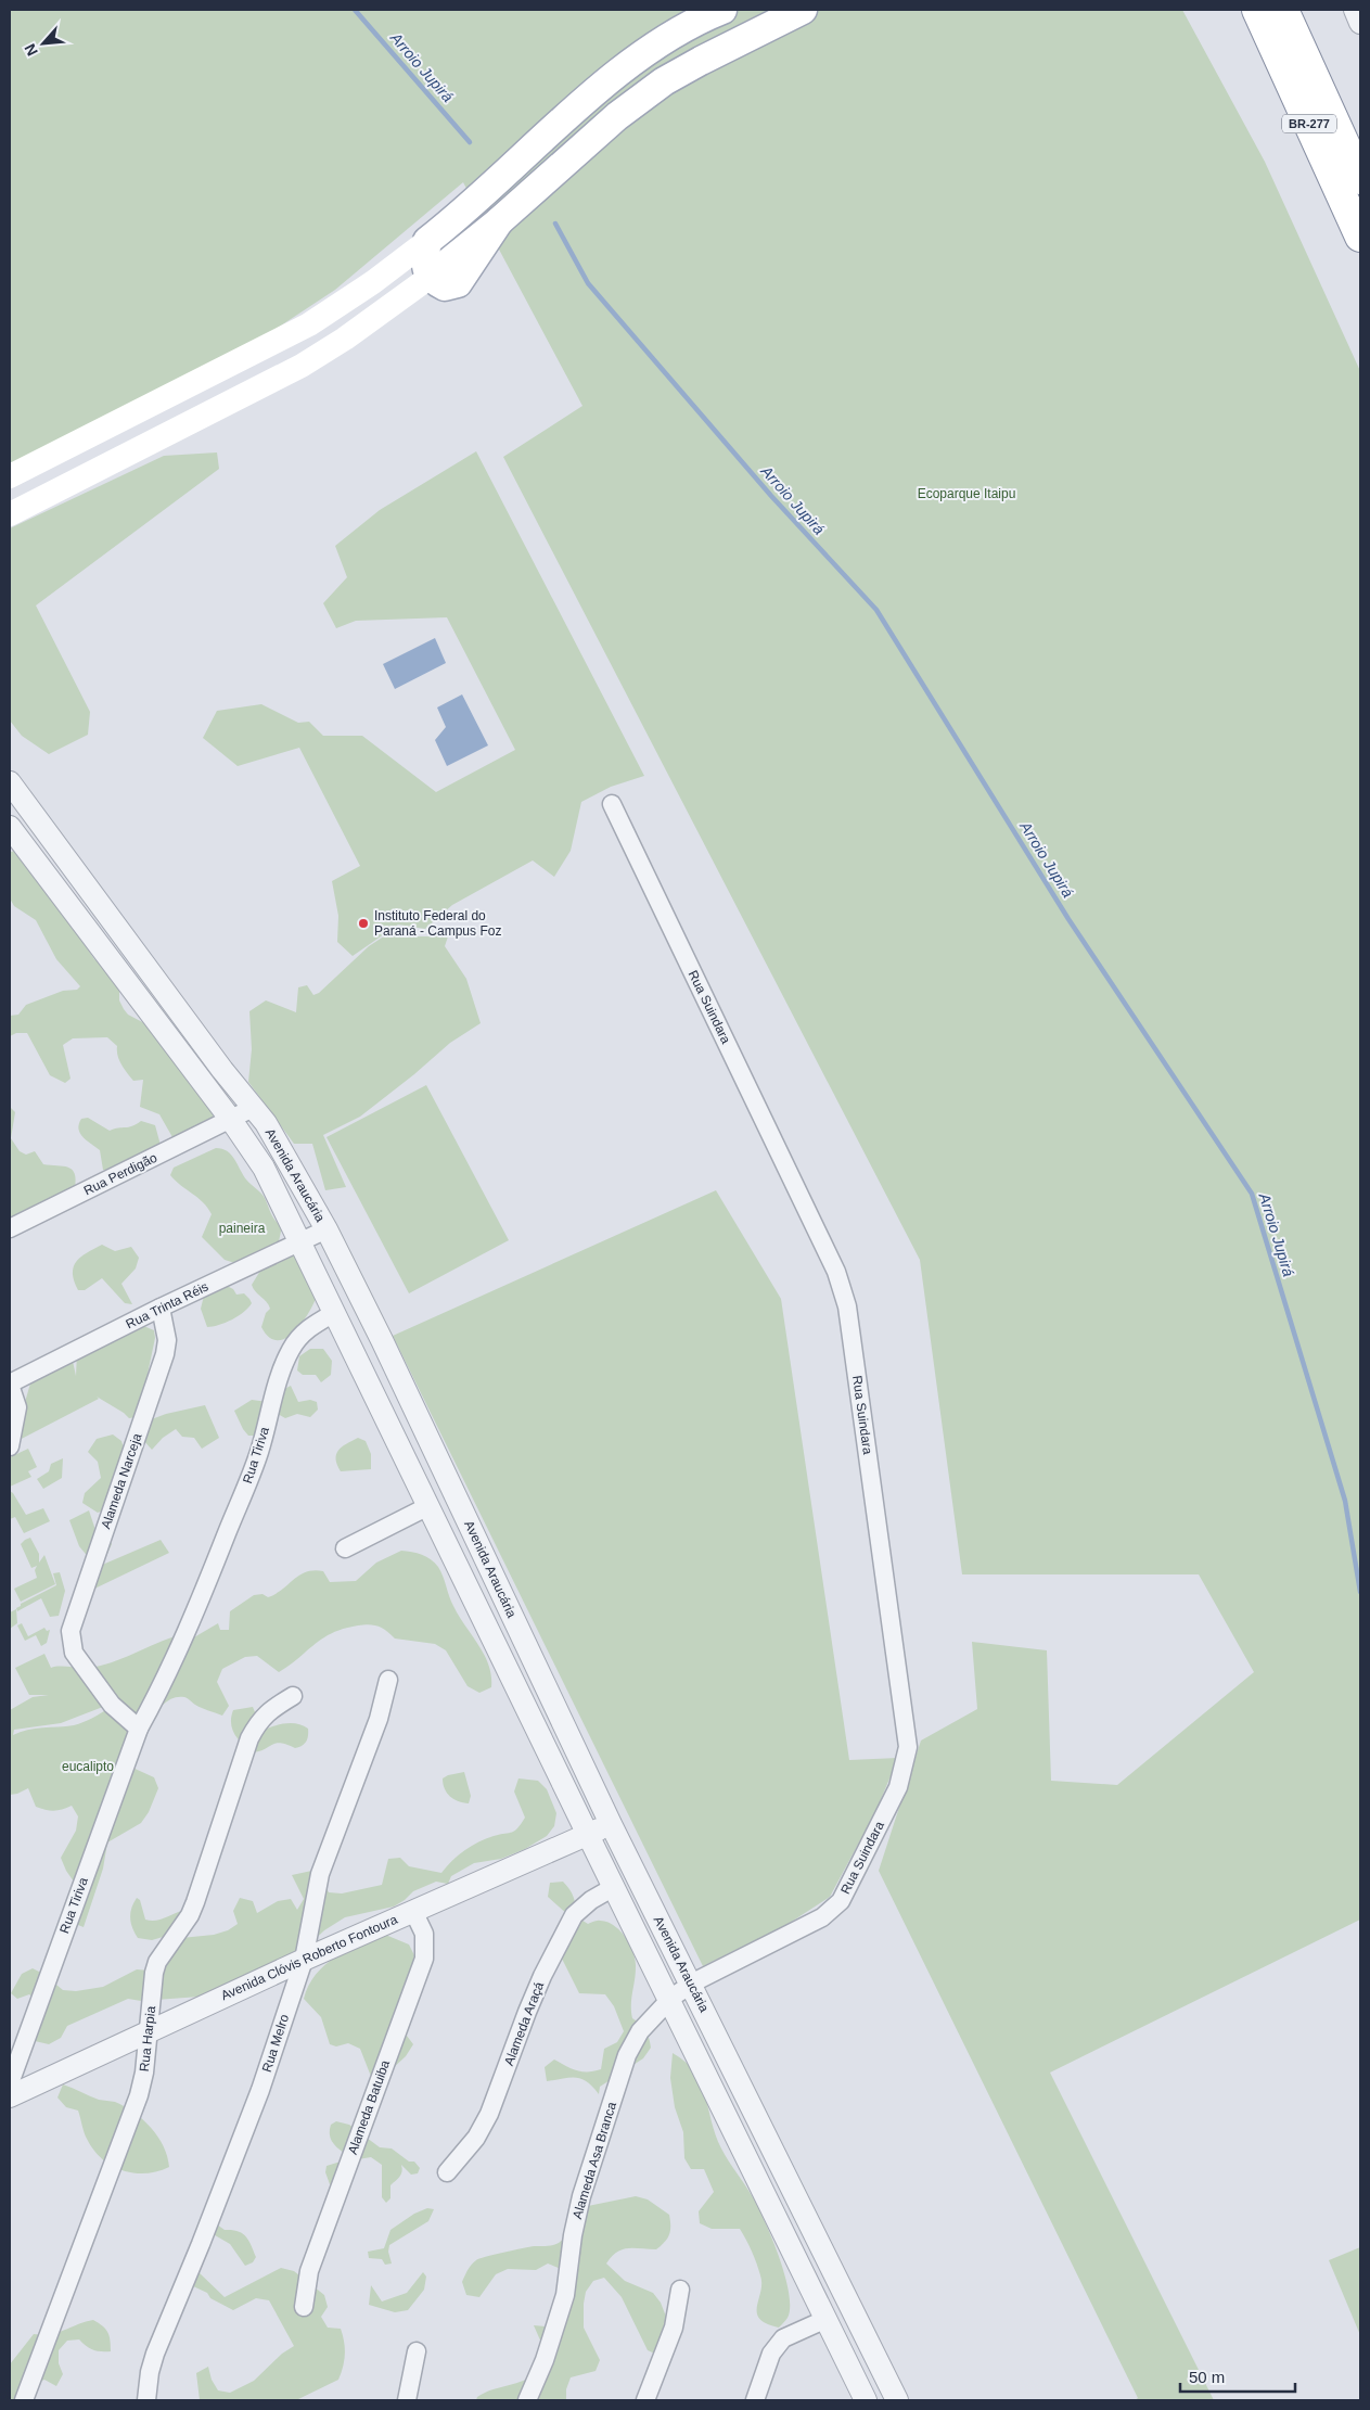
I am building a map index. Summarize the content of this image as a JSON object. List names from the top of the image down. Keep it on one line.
{"streets":{"highway":["BR-277"],"street":["Rua Suindara","Rua Perdigão","Avenida Araucária","Rua Trinta Réis","Rua Tiriva","Alameda Narceja","Avenida Clóvis Roberto Fontoura","Alameda Araçá","Rua Harpia","Rua Melro","Alameda Batuiba","Alameda Asa Branca"]},"crossings":[["Rua Suindara","Avenida Araucária"],["Rua Suindara","Alameda Asa Branca"],["Rua Perdigão","Avenida Araucária"],["Avenida Araucária","Rua Trinta Réis"],["Avenida Araucária","Rua Tiriva"],["Avenida Araucária","Avenida Clóvis Roberto Fontoura"],["Avenida Araucária","Alameda Araçá"],["Avenida Araucária","Alameda Asa Branca"],["Rua Trinta Réis","Alameda Narceja"],["Rua Tiriva","Alameda Narceja"],["Avenida Clóvis Roberto Fontoura","Rua Harpia"],["Avenida Clóvis Roberto Fontoura","Rua Melro"],["Avenida Clóvis Roberto Fontoura","Alameda Batuiba"]],"water":["Arroio Jupirá"],"parks":["Ecoparque Itaipu","paineira","eucalipto"],"places":["Instituto Federal do Paraná - Campus Foz"],"scale_bar":"50 m","north":"bottom left"}
